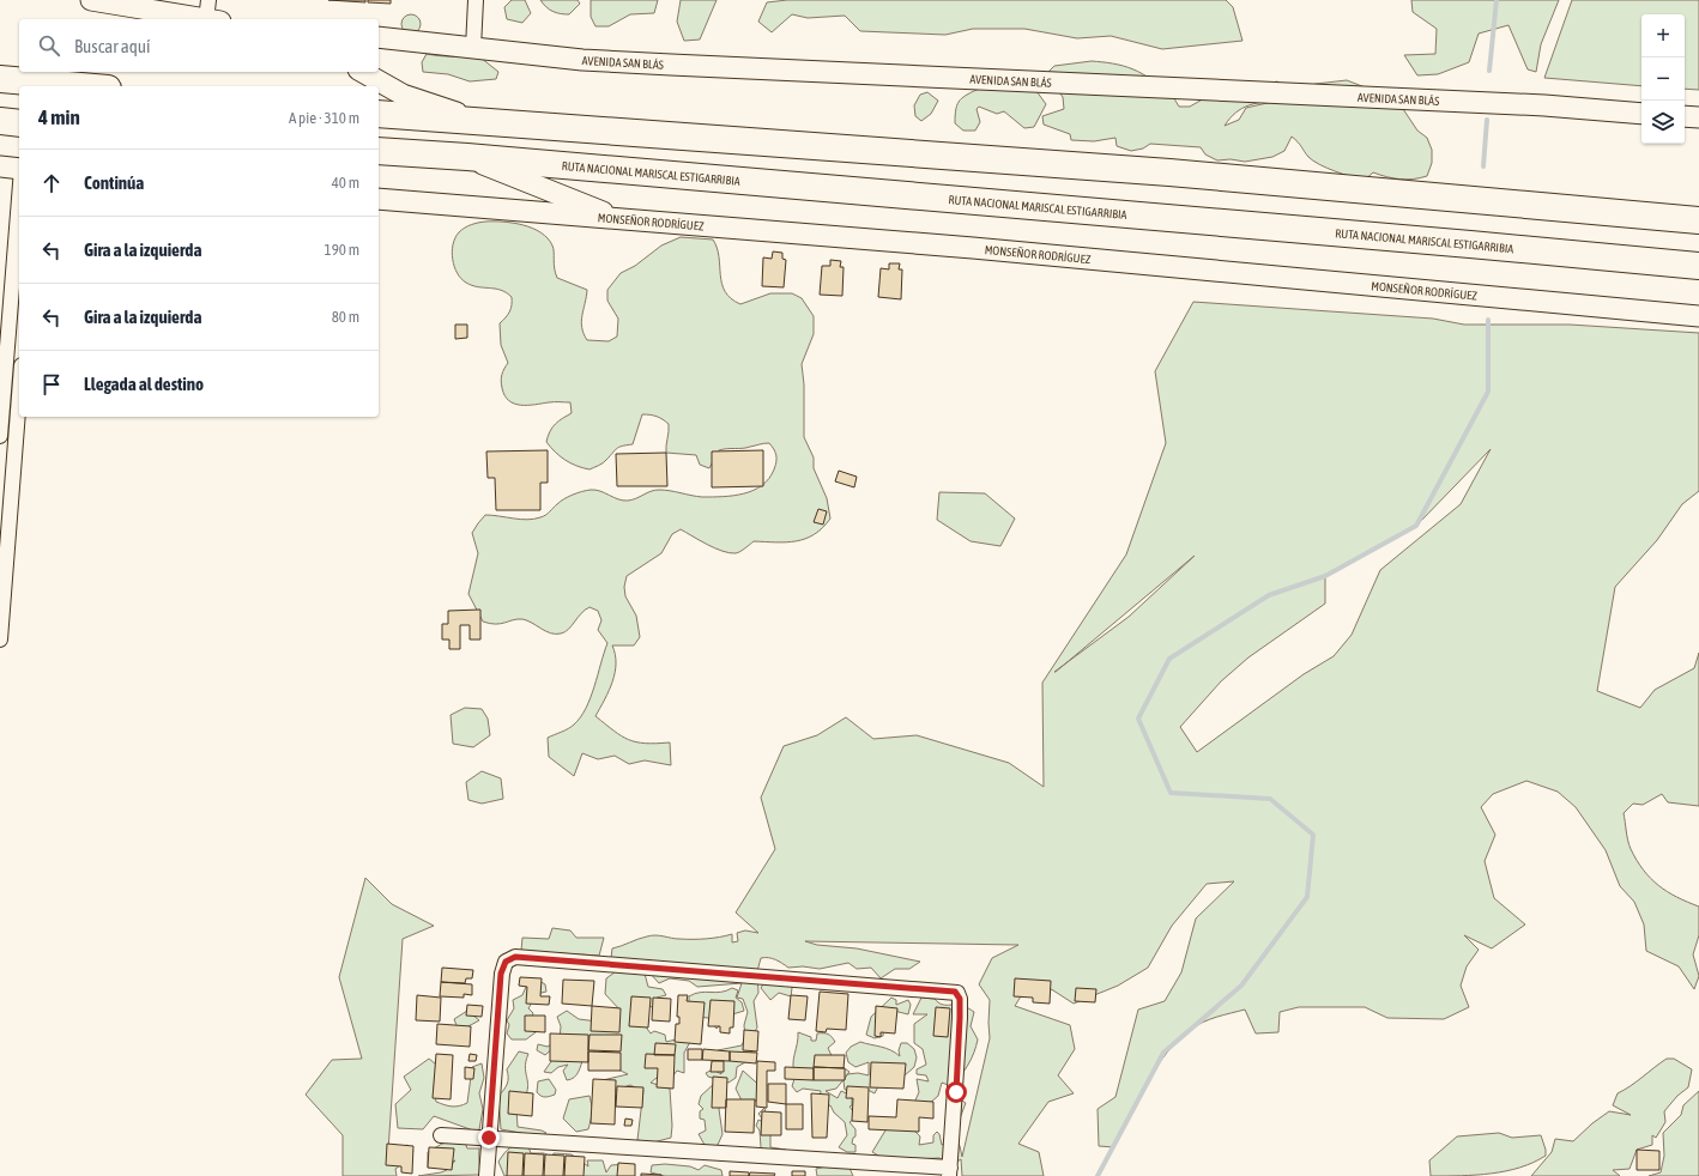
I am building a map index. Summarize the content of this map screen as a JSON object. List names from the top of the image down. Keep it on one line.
{"streets":{"highway":["RUTA NACIONAL MARISCAL ESTIGARRIBIA"],"street":["AVENIDA SAN BLÁS","MONSEÑOR RODRÍGUEZ"]},"page":{"map_buttons":["+","−"],"search":"Buscar aquí","heading":["4 min","A pie · 310 m"],"list":[["Continúa","40 m"],["Gira a la izquierda","190 m"],["Gira a la izquierda","80 m"],"Llegada al destino"]}}
